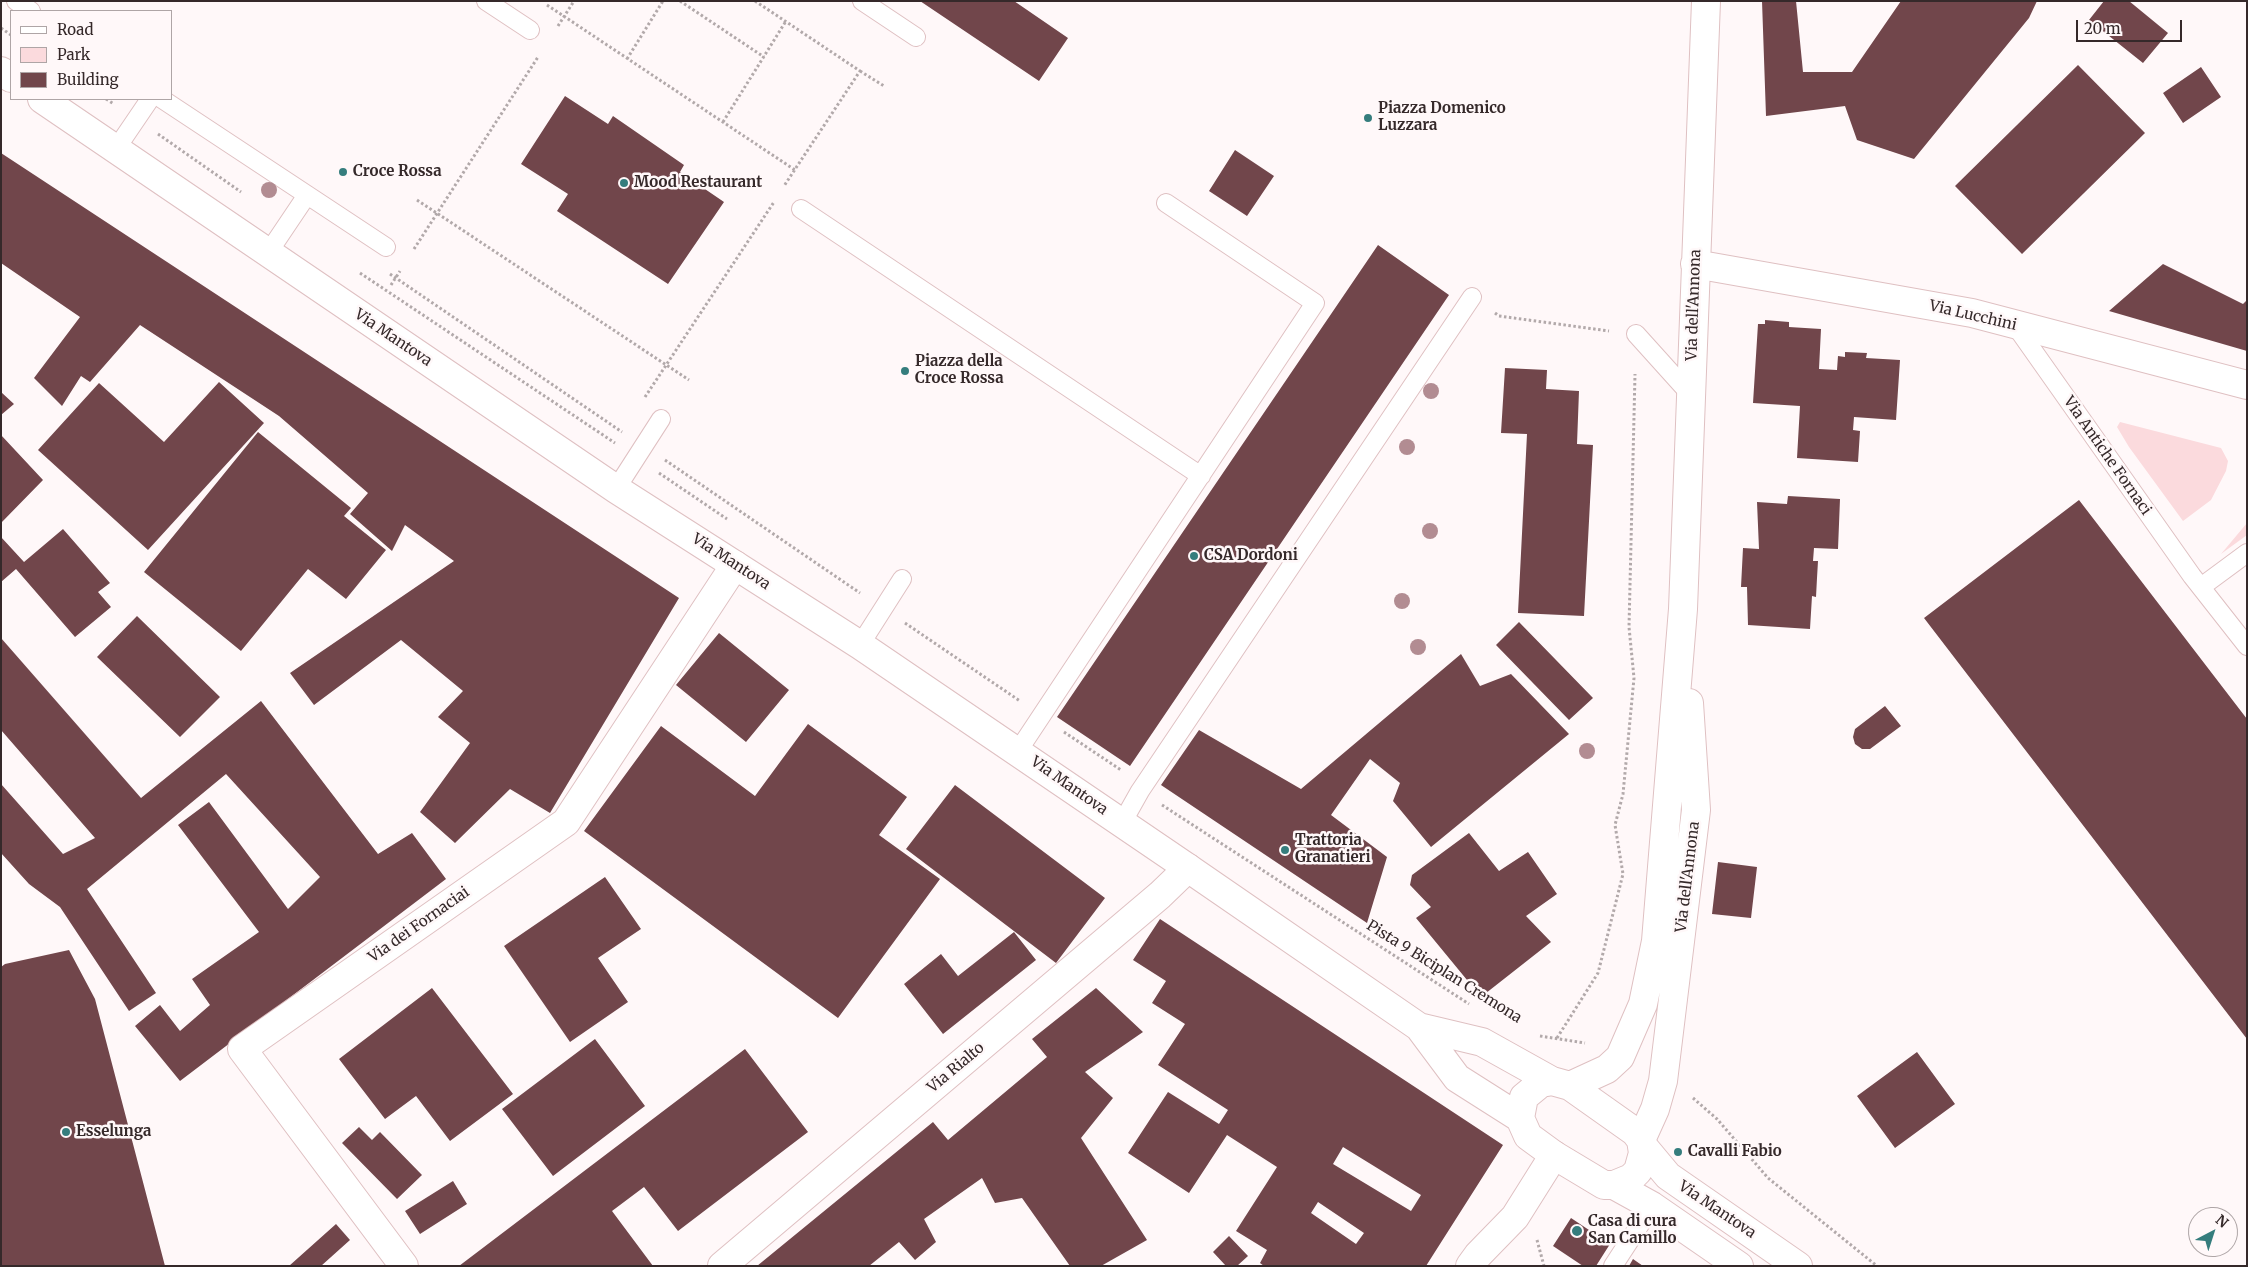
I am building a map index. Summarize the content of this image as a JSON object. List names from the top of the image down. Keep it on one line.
{"streets":{"street":["Via dell'Annona","Via Lucchini","Via Mantova","Via dei Fornaciai","Via Rialto"],"lane":["Via Antiche Fornaci"],"path":["Pista 9 Biciplan Cremona"]},"crossings":[["Via dell'Annona","Via Lucchini"],["Via dell'Annona","Via Mantova"],["Via dell'Annona","Pista 9 Biciplan Cremona"],["Via Lucchini","Via Antiche Fornaci"],["Via Mantova","Via dei Fornaciai"],["Via Mantova","Via Rialto"]],"places":["Piazza Domenico Luzzara","Croce Rossa","Mood Restaurant","Piazza della Croce Rossa","CSA Dordoni","Trattoria Granatieri","Esselunga","Cavalli Fabio","Casa di cura San Camillo"],"legend":["Road","Park","Building"],"scale_bar":"20 m","north":"top right"}
